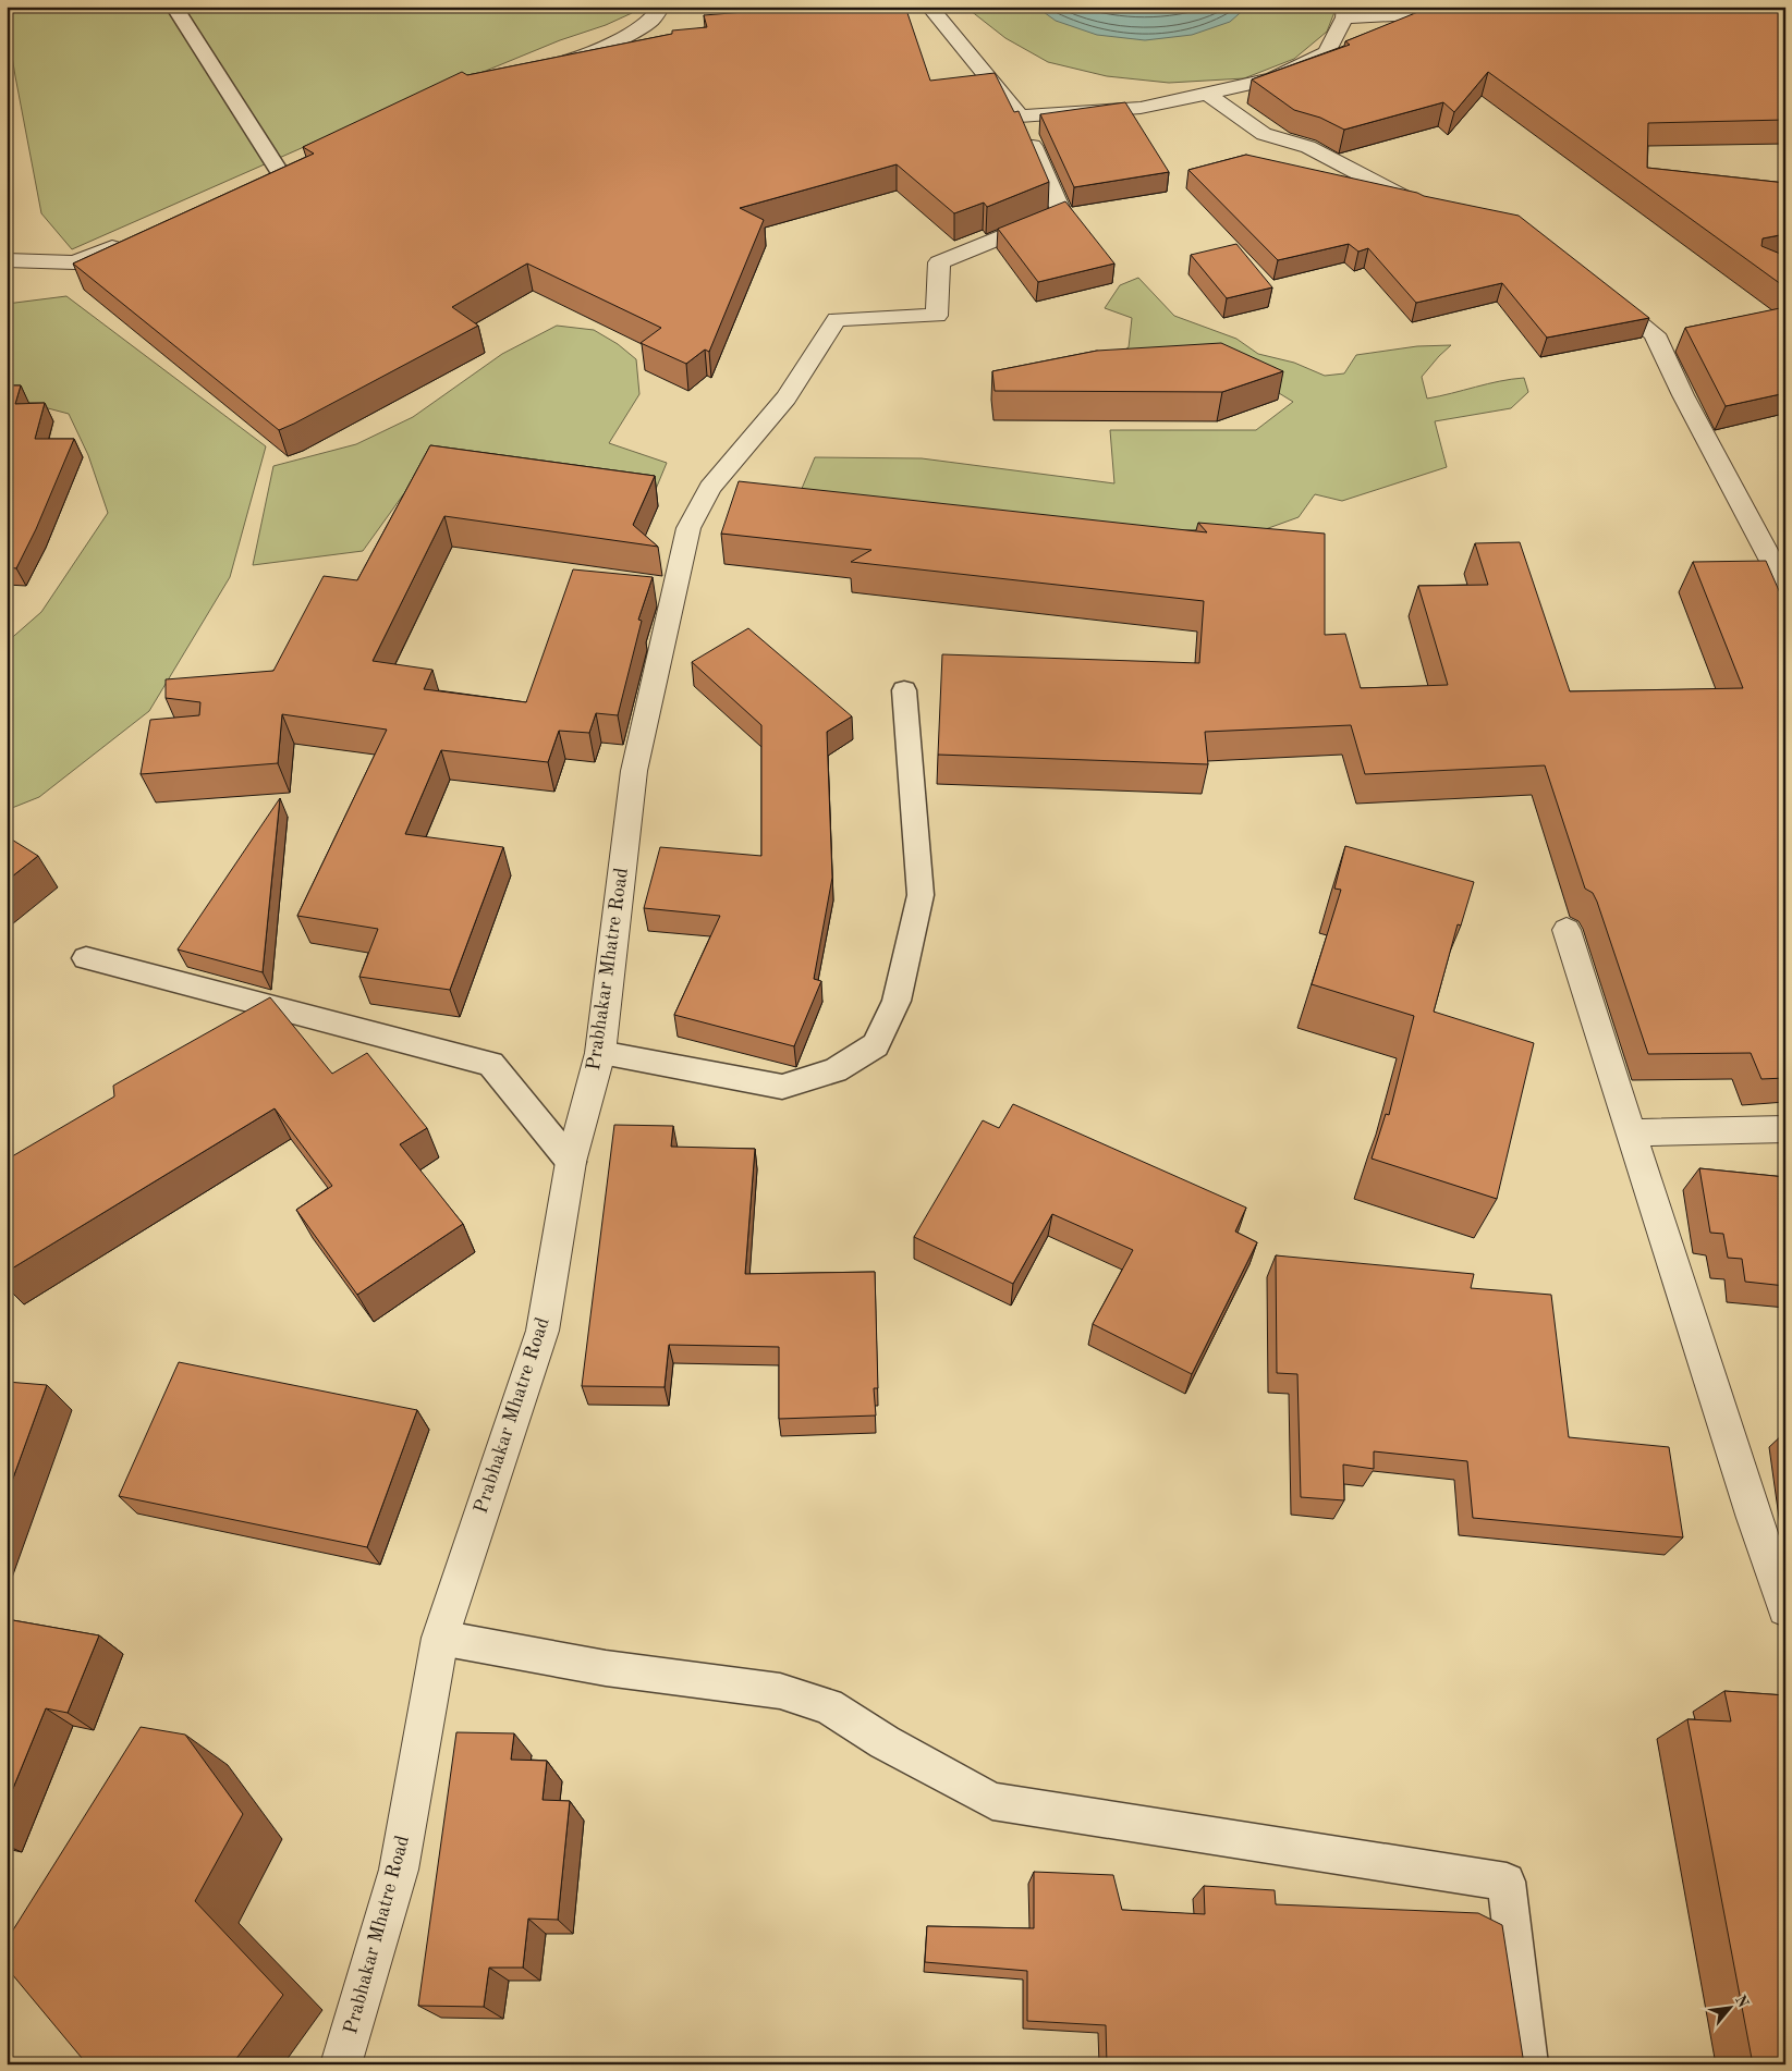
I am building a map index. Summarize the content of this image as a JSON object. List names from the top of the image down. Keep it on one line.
{"streets":{"street":["Prabhakar Mhatre Road"]},"north":"top right"}
